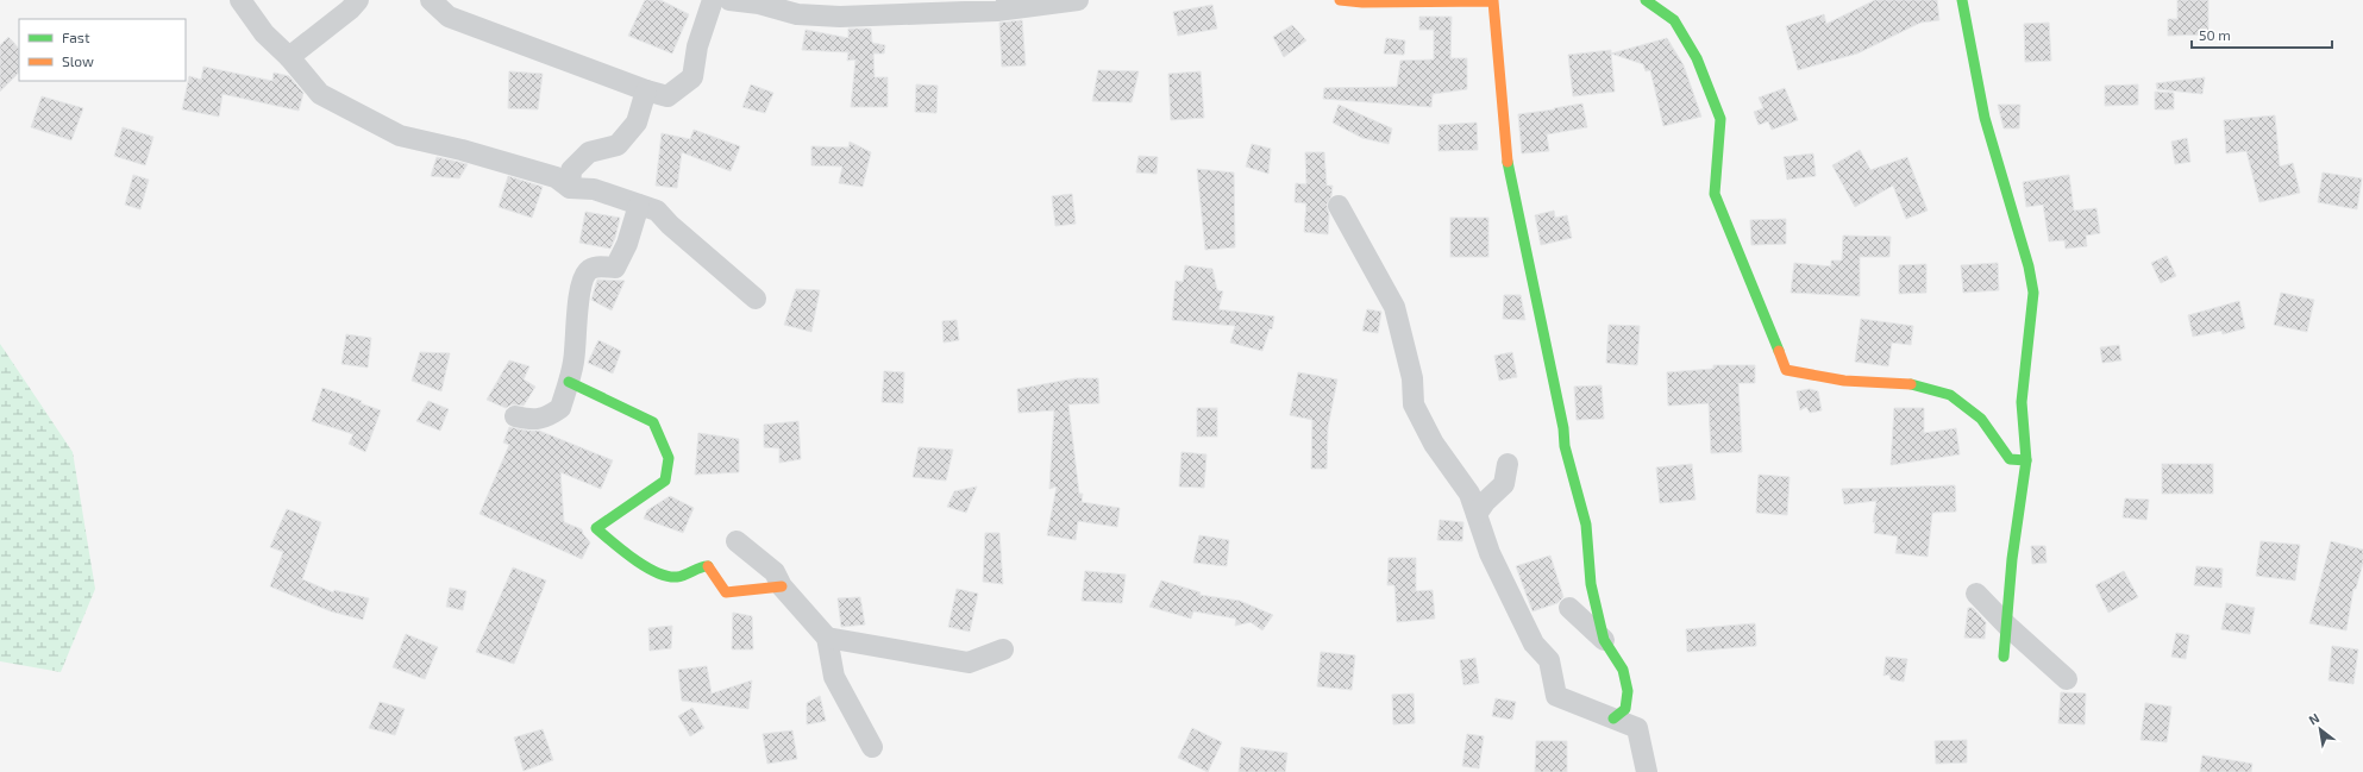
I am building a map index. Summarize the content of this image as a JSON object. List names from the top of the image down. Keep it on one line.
{"legend":["Fast","Slow"],"scale_bar":"50 m","north":"top left"}
